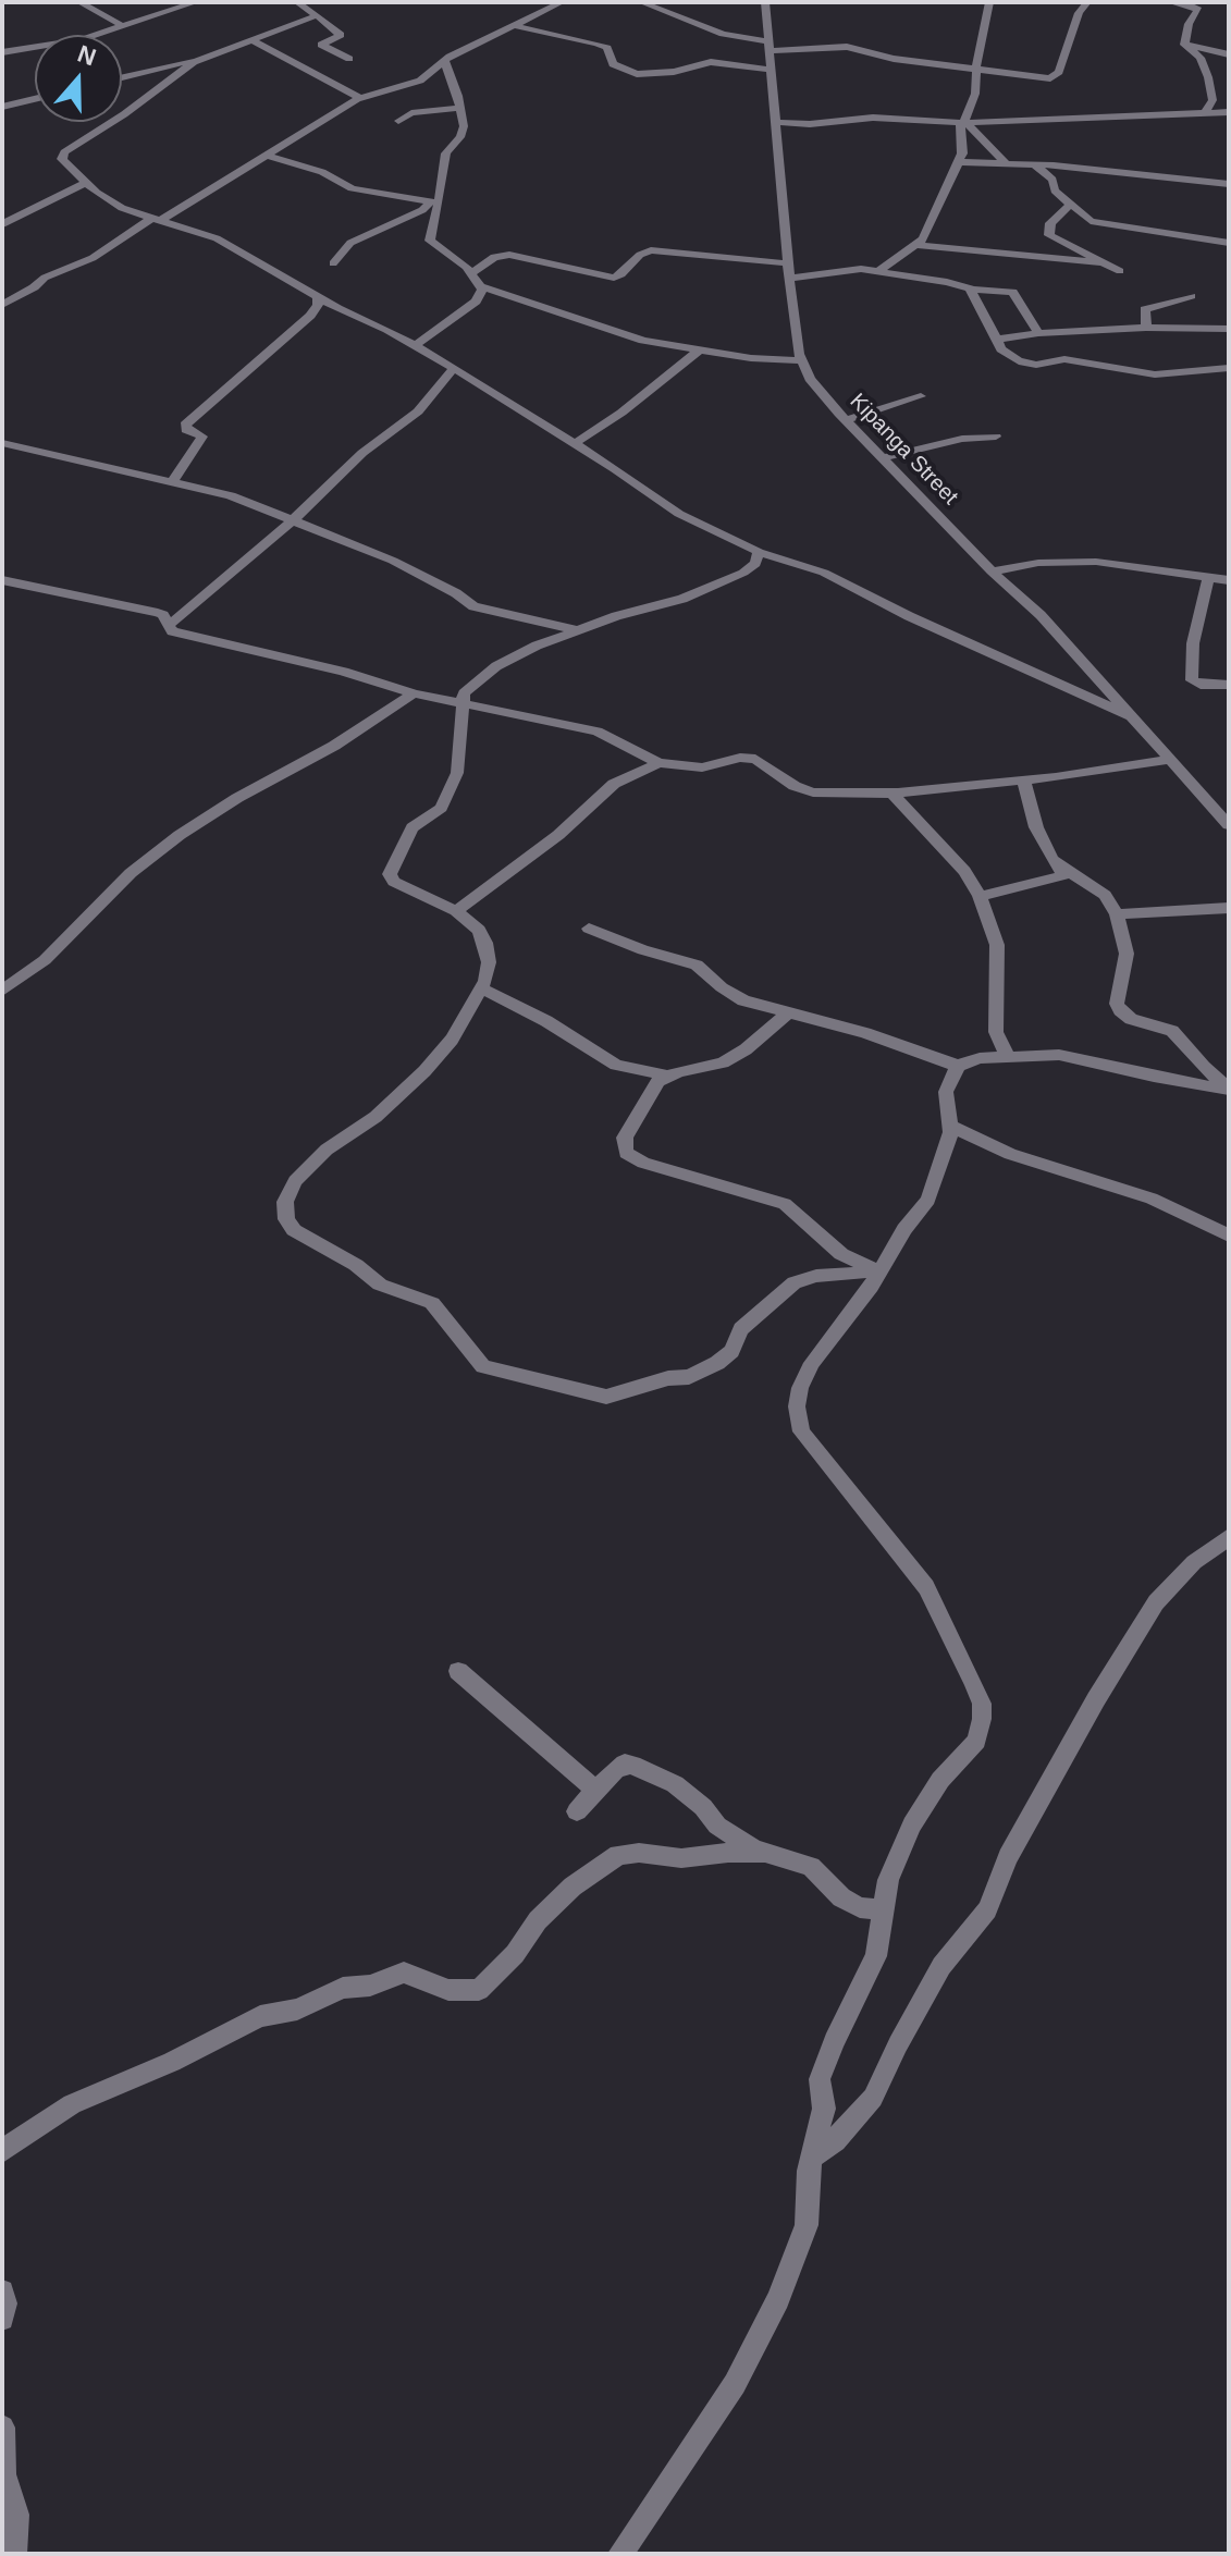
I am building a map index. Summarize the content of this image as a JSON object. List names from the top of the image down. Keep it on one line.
{"streets":{"street":["Kipanga Street"]},"north":"top"}
